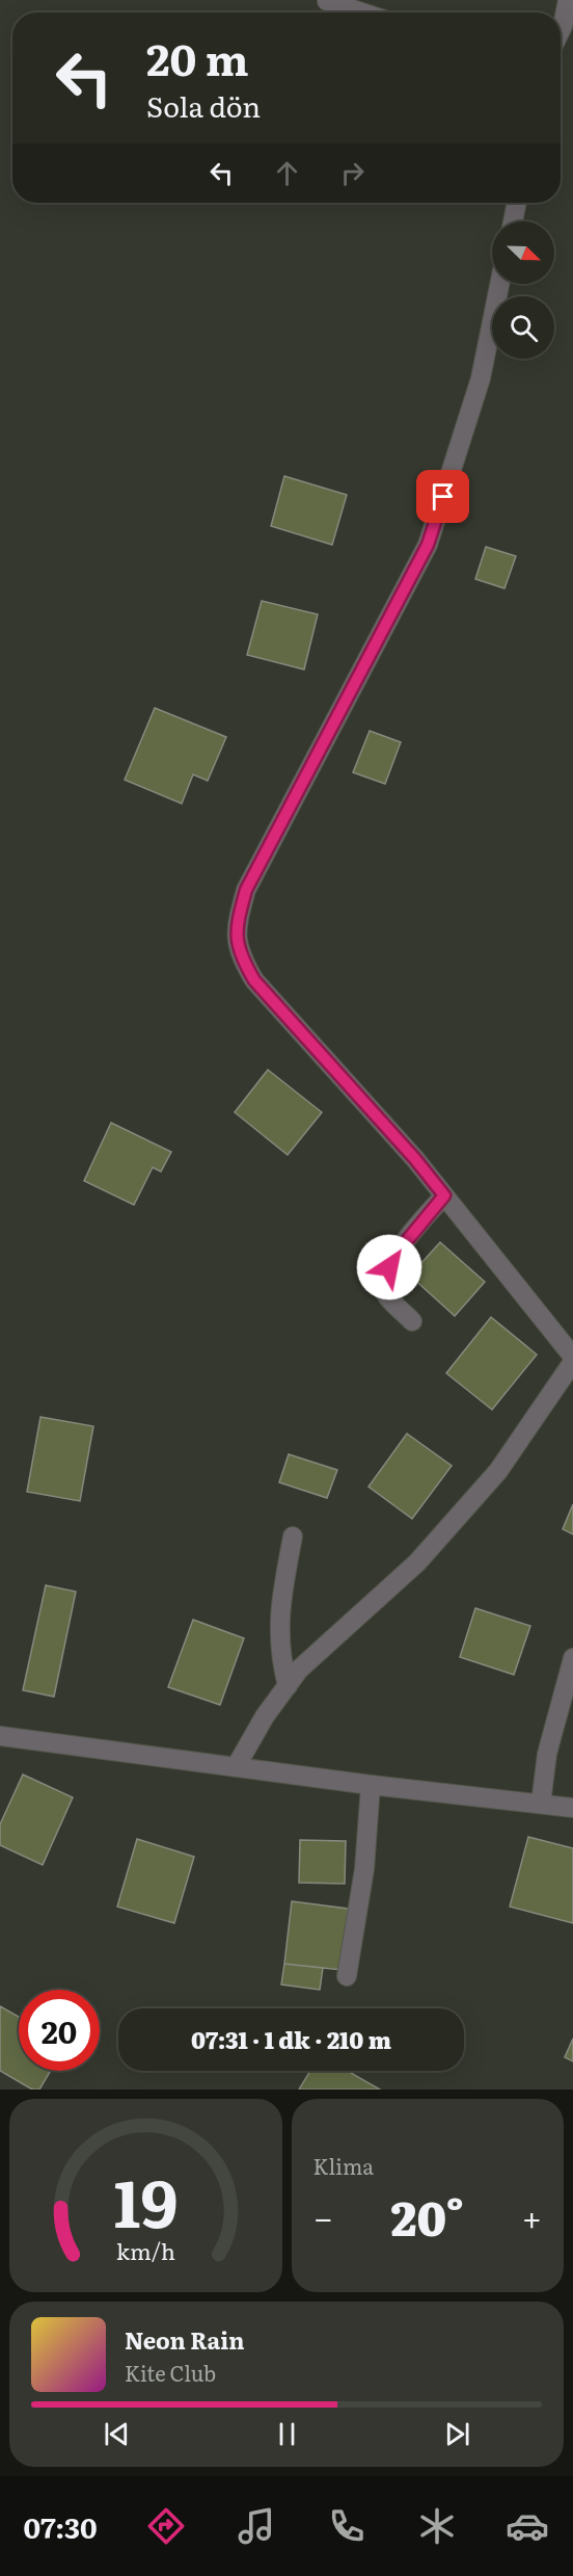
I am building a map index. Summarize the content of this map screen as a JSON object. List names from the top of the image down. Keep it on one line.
{"north":"bottom right","page":{"turn":["20 m","Sola dön"],"limit":"20","trip":"07:31 · 1 dk · 210 m","tile":"Klima","heat":["−","20°","+"],"song":["Neon Rain","Kite Club"],"tabs":"07:30","gauge":["19","km/h"]}}
